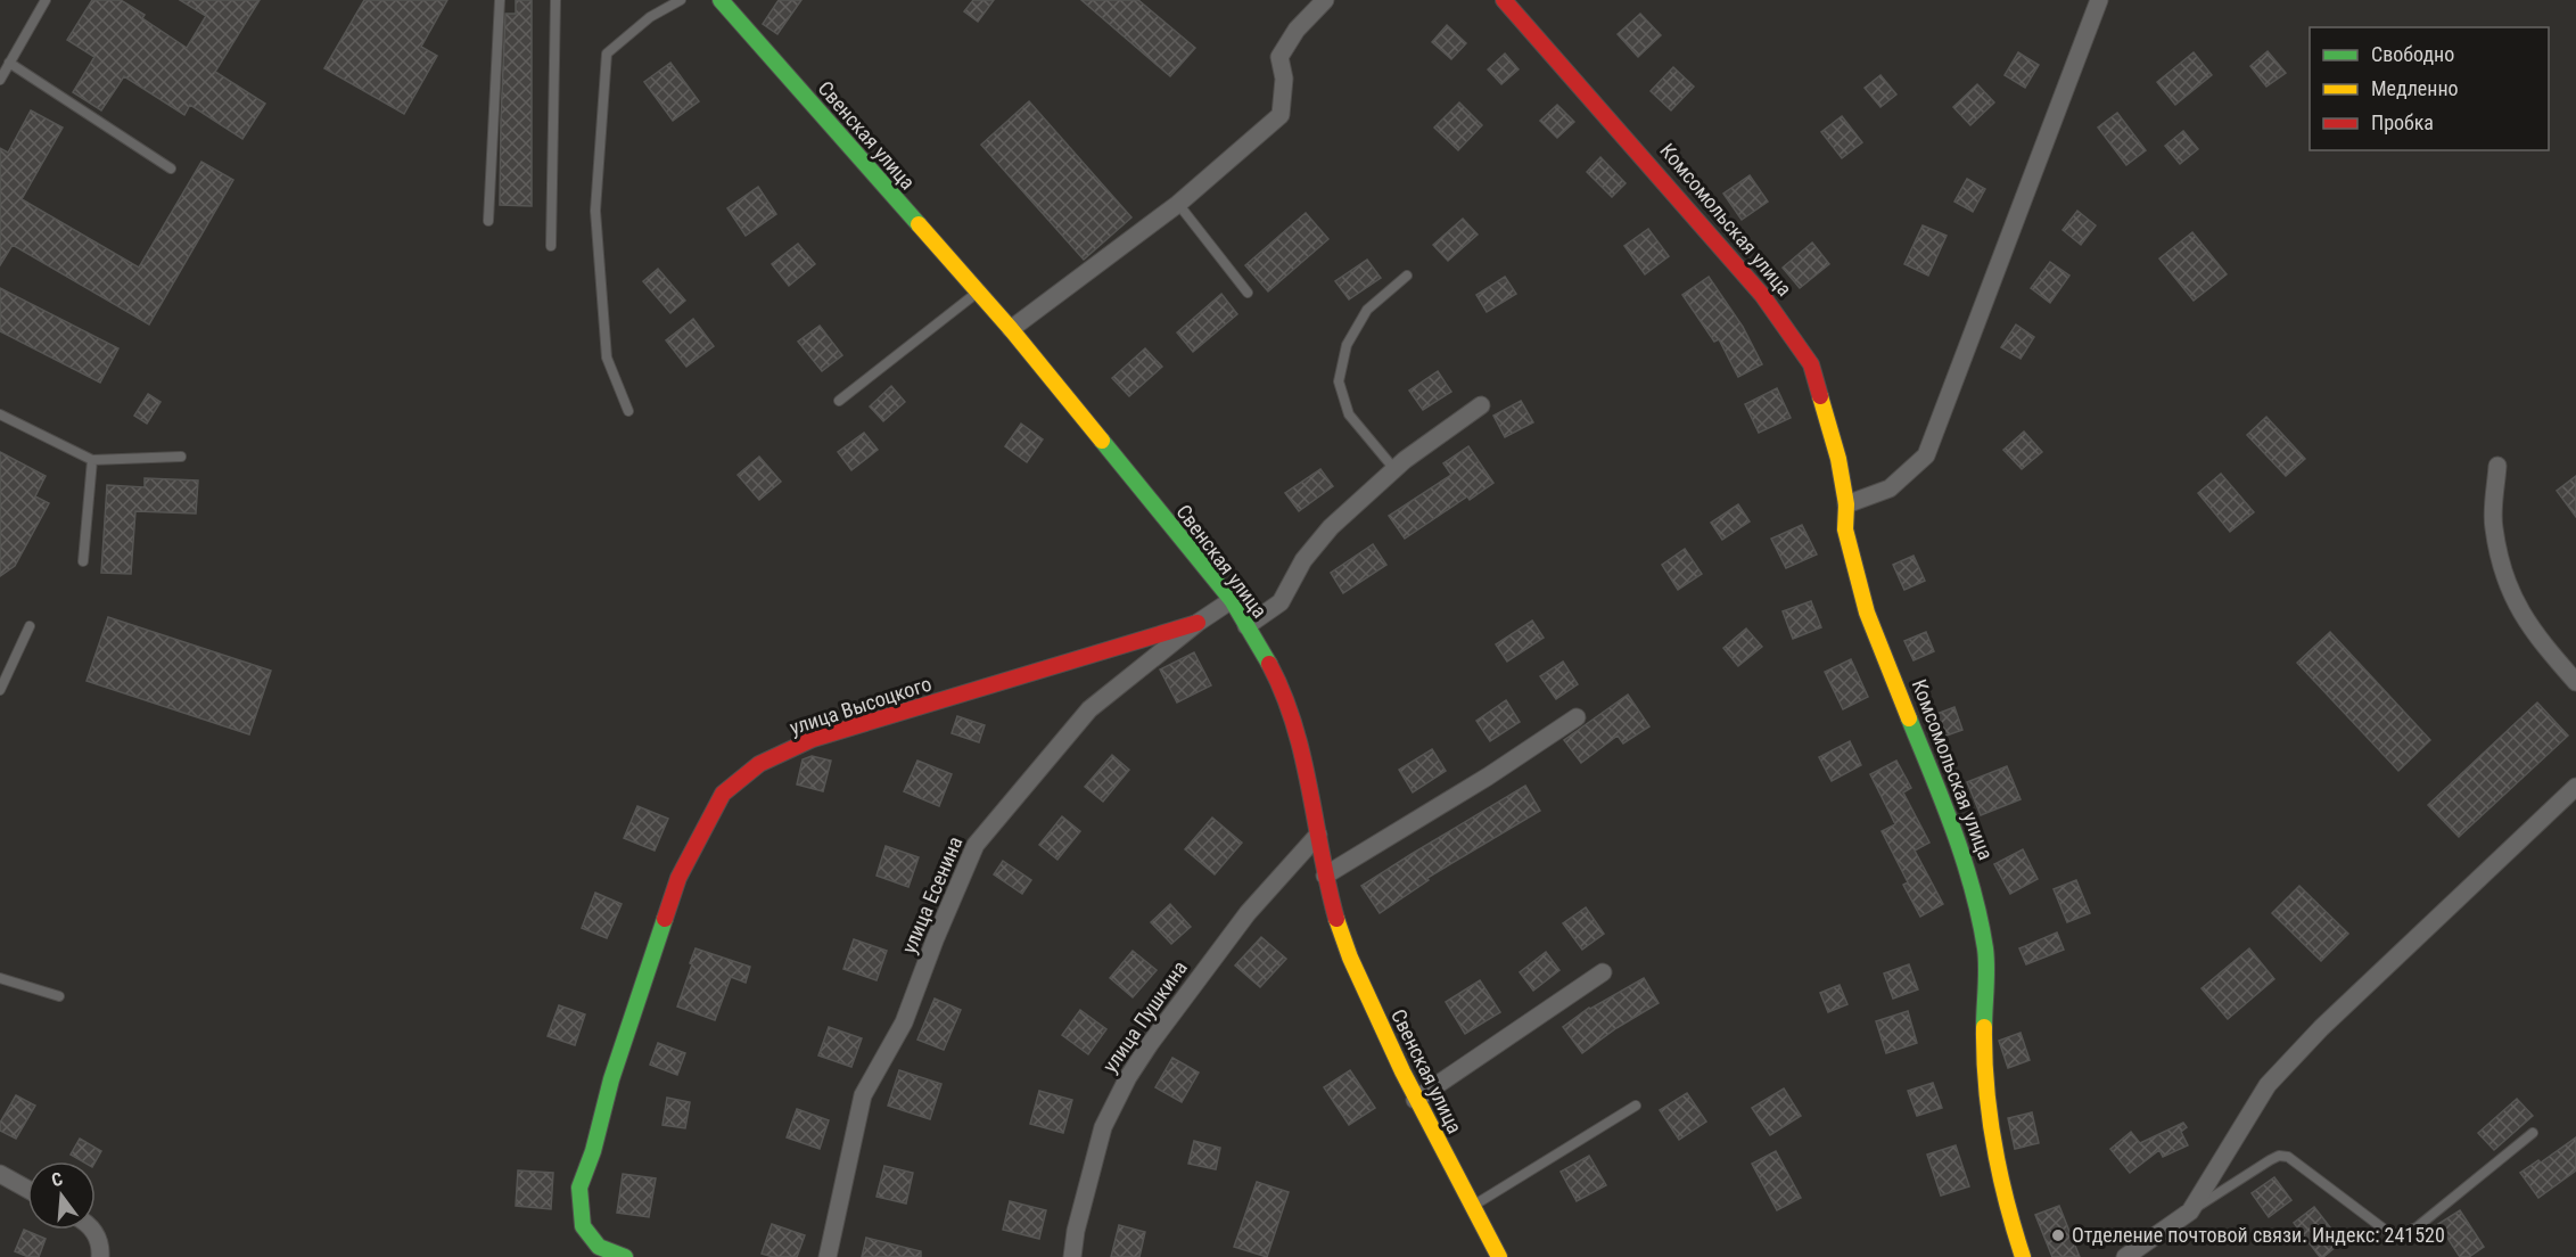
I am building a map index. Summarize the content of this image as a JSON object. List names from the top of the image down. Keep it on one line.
{"streets":{"street":["Свенская улица","Комсомольская улица","улица Высоцкого","улица Есенина","улица Пушкина"]},"crossings":[["Свенская улица","улица Есенина"],["Свенская улица","улица Пушкина"],["улица Высоцкого","улица Есенина"]],"places":["Отделение почтовой связи. Индекс: 241520"],"legend":["Свободно","Медленно","Пробка"],"north":"top"}
